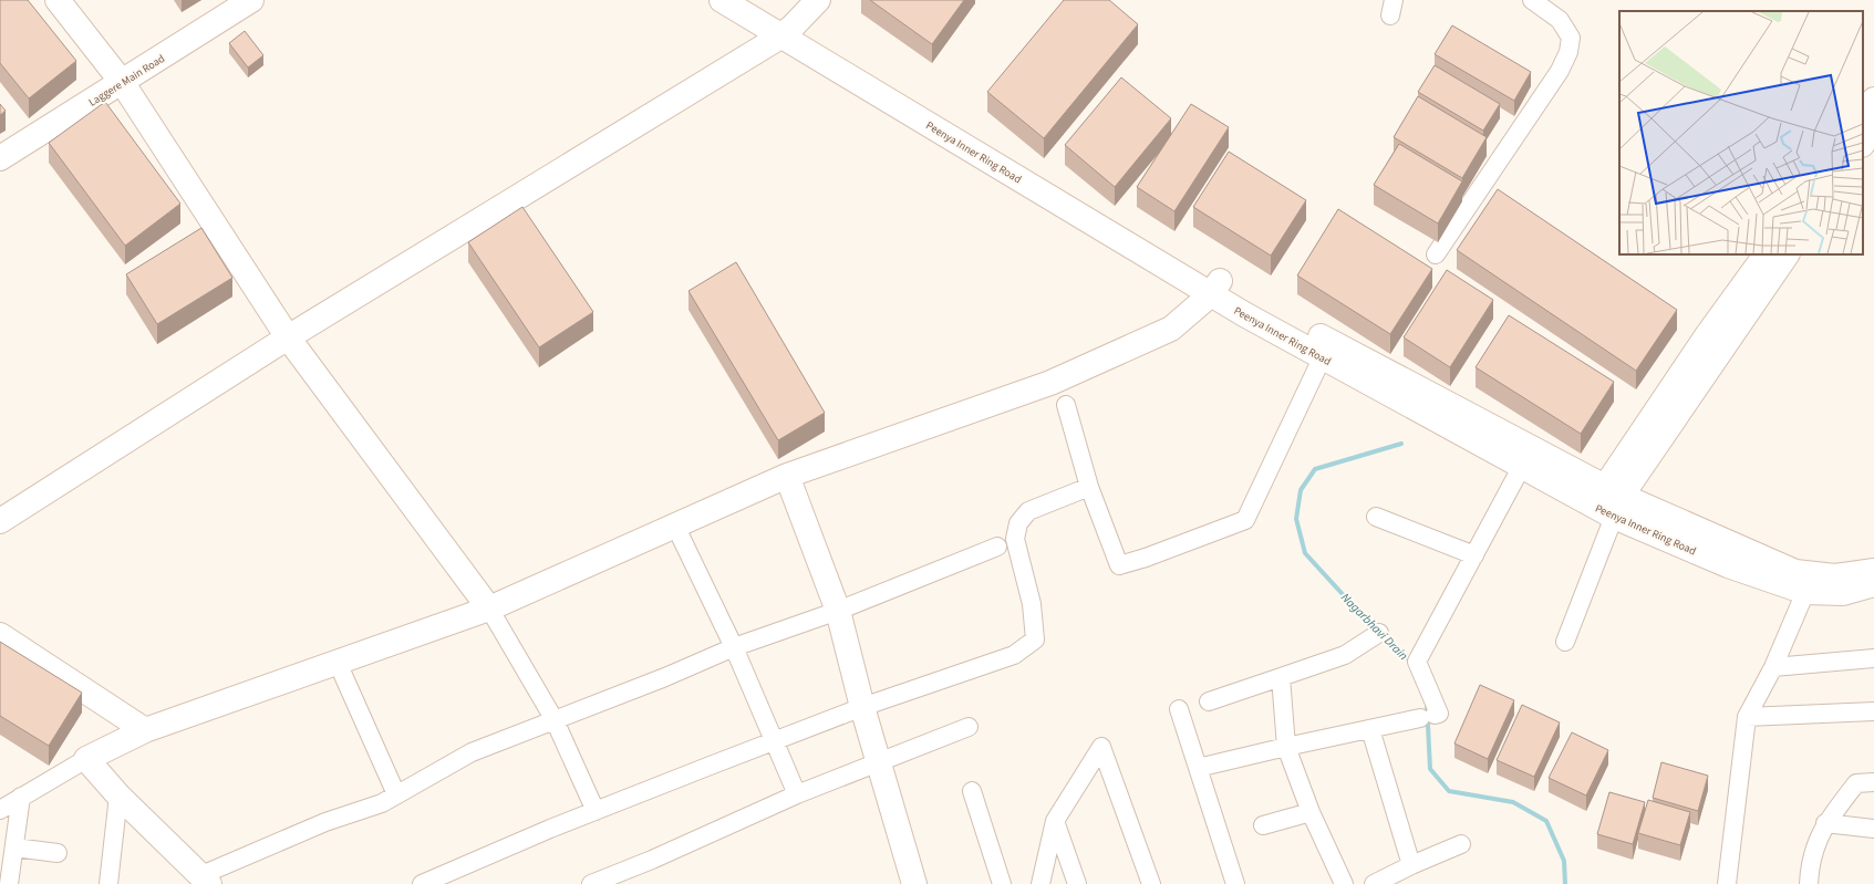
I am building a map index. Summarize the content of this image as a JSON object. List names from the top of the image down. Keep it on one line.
{"streets":{"street":["Laggere Main Road","Peenya Inner Ring Road"]},"water":["Nagarbhavi Drain"]}
